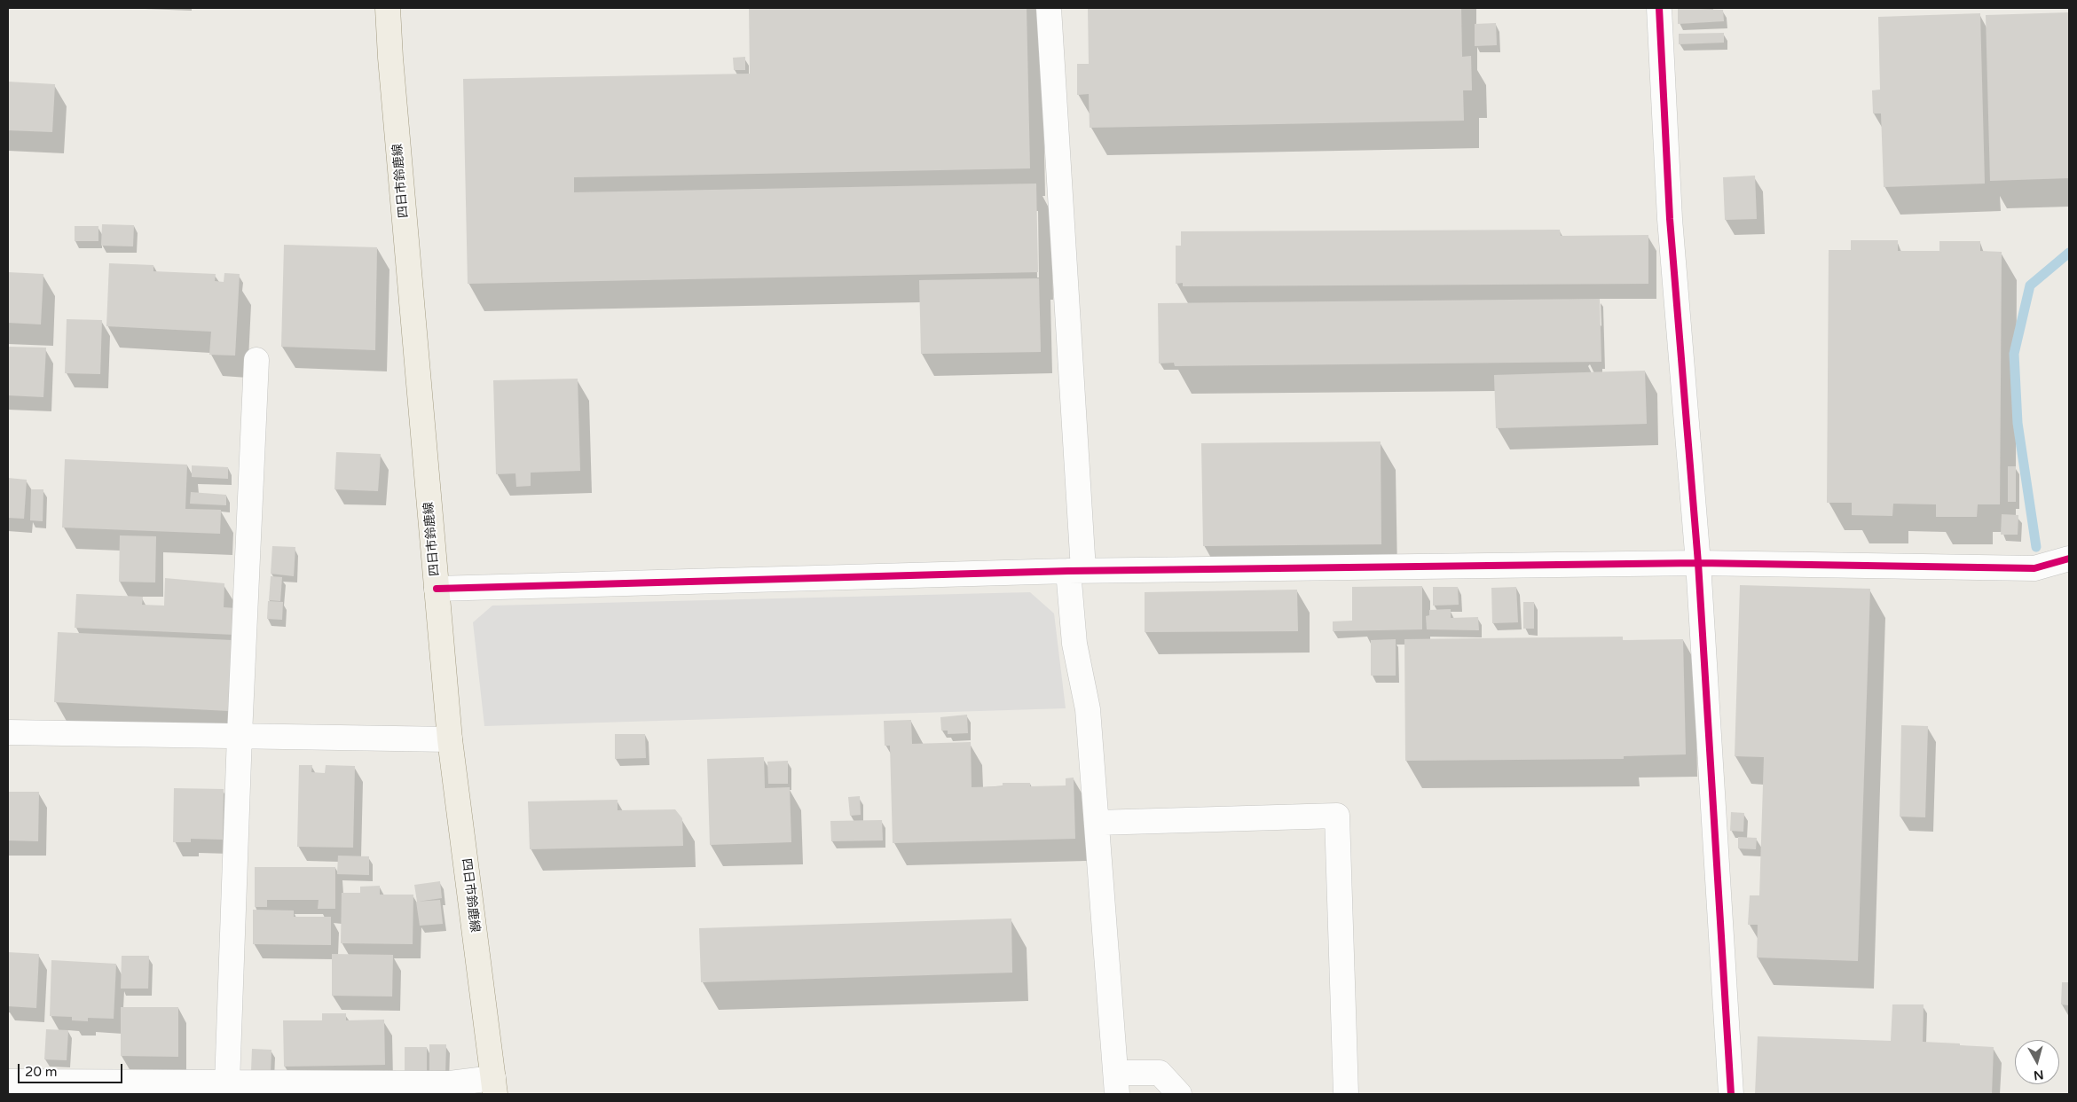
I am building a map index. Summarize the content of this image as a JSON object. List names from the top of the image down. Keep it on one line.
{"streets":{"main road":["四日市鈴鹿線"]},"scale_bar":"20 m","north":"bottom"}
